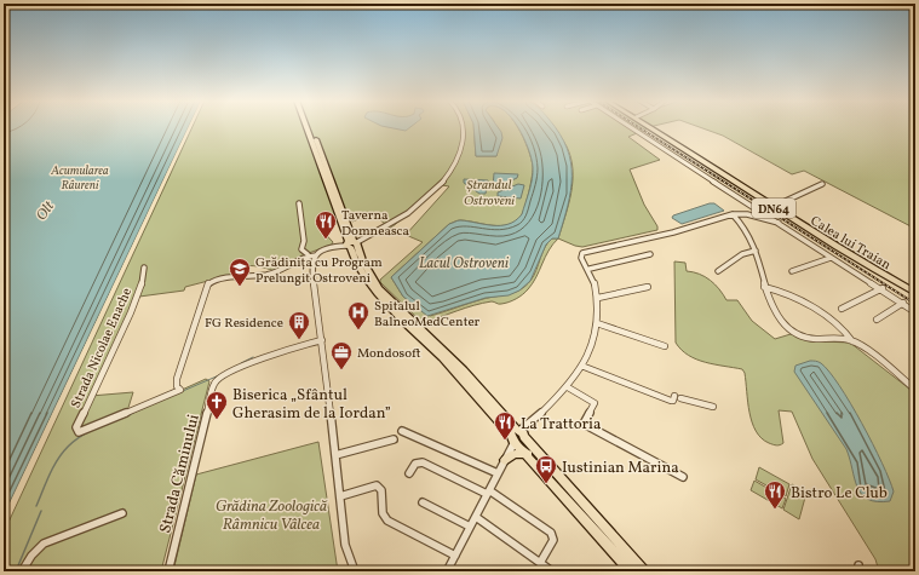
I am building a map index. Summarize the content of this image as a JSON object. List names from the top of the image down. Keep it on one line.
{"streets":{"main road":["DN64","Calea lui Traian"],"street":["Strada Nicolae Enache","Strada Căminului"]},"water":["Acumularea Râureni","Olt","Lacul Ostroveni"],"parks":["Ștrandul Ostroveni","Grădina Zoologică Râmnicu Vâlcea"],"places":{"restaurant":["Taverna Domneasca","La Trattoria","Bistro Le Club"],"school or university":["Grădinița cu Program Prelungit Ostroveni"],"hospital":["Spitalul BalneoMedCenter"],"building":["FG Residence"],"office":["Mondosoft"],"church":["Biserica „Sfântul Gherasim de la Iordan”"],"bus stop":["Iustinian Marina"]}}
